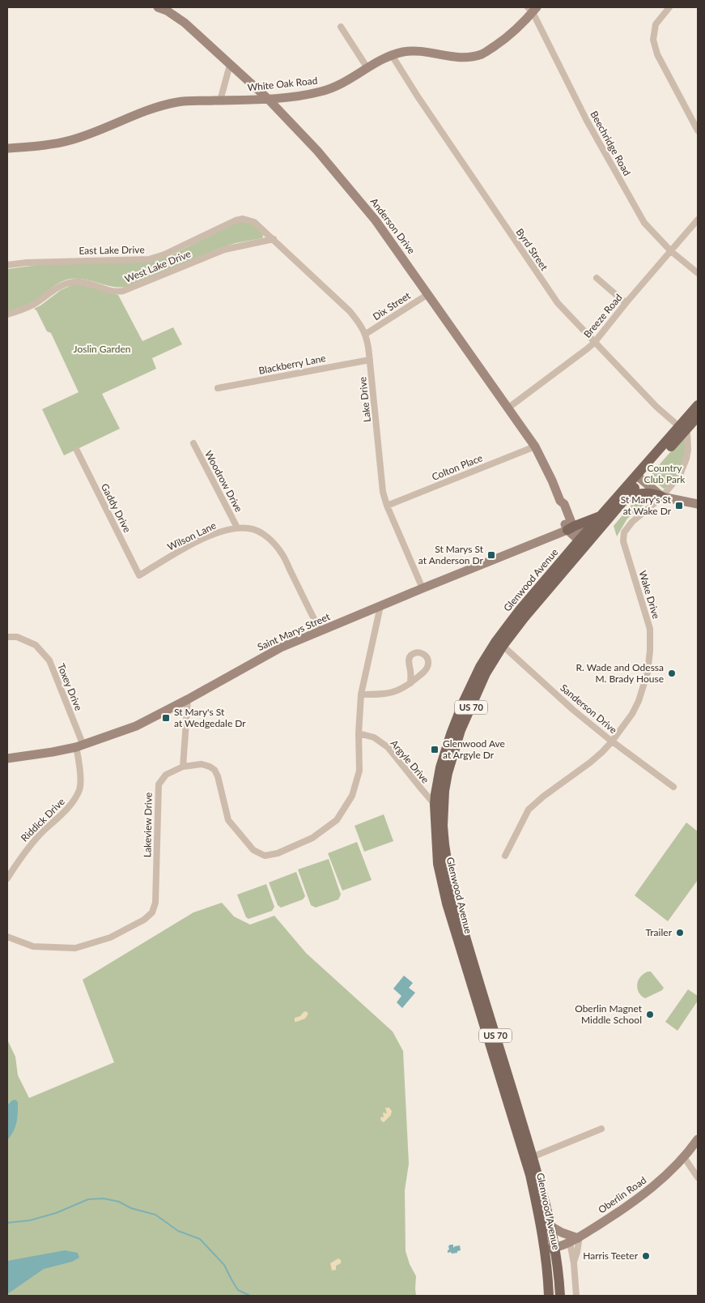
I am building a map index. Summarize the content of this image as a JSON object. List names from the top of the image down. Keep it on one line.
{"streets":{"main road":["Glenwood Avenue","US 70"],"street":["White Oak Road","Beechridge Road","Anderson Drive","Byrd Street","East Lake Drive","West Lake Drive","Dix Street","Breeze Road","Blackberry Lane","Lake Drive","Colton Place","Woodrow Drive","Gaddy Drive","Wilson Lane","Wake Drive","Saint Marys Street","Toxey Drive","Sanderson Drive","Argyle Drive","Riddick Drive","Lakeview Drive","Oberlin Road"]},"crossings":[["White Oak Road","Beechridge Road"],["White Oak Road","Anderson Drive"],["White Oak Road","Byrd Street"],["Beechridge Road","Breeze Road"],["Anderson Drive","Dix Street"],["Anderson Drive","Breeze Road"],["Anderson Drive","Colton Place"],["Anderson Drive","Saint Marys Street"],["Byrd Street","Breeze Road"],["Byrd Street","Glenwood Avenue"],["Byrd Street","Wake Drive"],["East Lake Drive","West Lake Drive"],["East Lake Drive","Lake Drive"],["West Lake Drive","Lake Drive"],["Dix Street","Lake Drive"],["Blackberry Lane","Lake Drive"],["Lake Drive","Colton Place"],["Lake Drive","Saint Marys Street"],["Woodrow Drive","Wilson Lane"],["Gaddy Drive","Wilson Lane"],["Wilson Lane","Saint Marys Street"],["Glenwood Avenue","Wake Drive"],["Glenwood Avenue","Sanderson Drive"],["Glenwood Avenue","Argyle Drive"],["Glenwood Avenue","Oberlin Road"],["Wake Drive","Sanderson Drive"],["Saint Marys Street","Toxey Drive"],["Saint Marys Street","Riddick Drive"],["Saint Marys Street","Lakeview Drive"],["Toxey Drive","Riddick Drive"],["Argyle Drive","Lakeview Drive"]],"parks":["Joslin Garden","Country Club Park"],"places":{"transit":["St Mary's St at Wake Dr","St Marys St at Anderson Dr","St Mary's St at Wedgedale Dr","Glenwood Ave at Argyle Dr"],"other":["R. Wade and Odessa M. Brady House","Trailer","Oberlin Magnet Middle School","Harris Teeter"]}}
